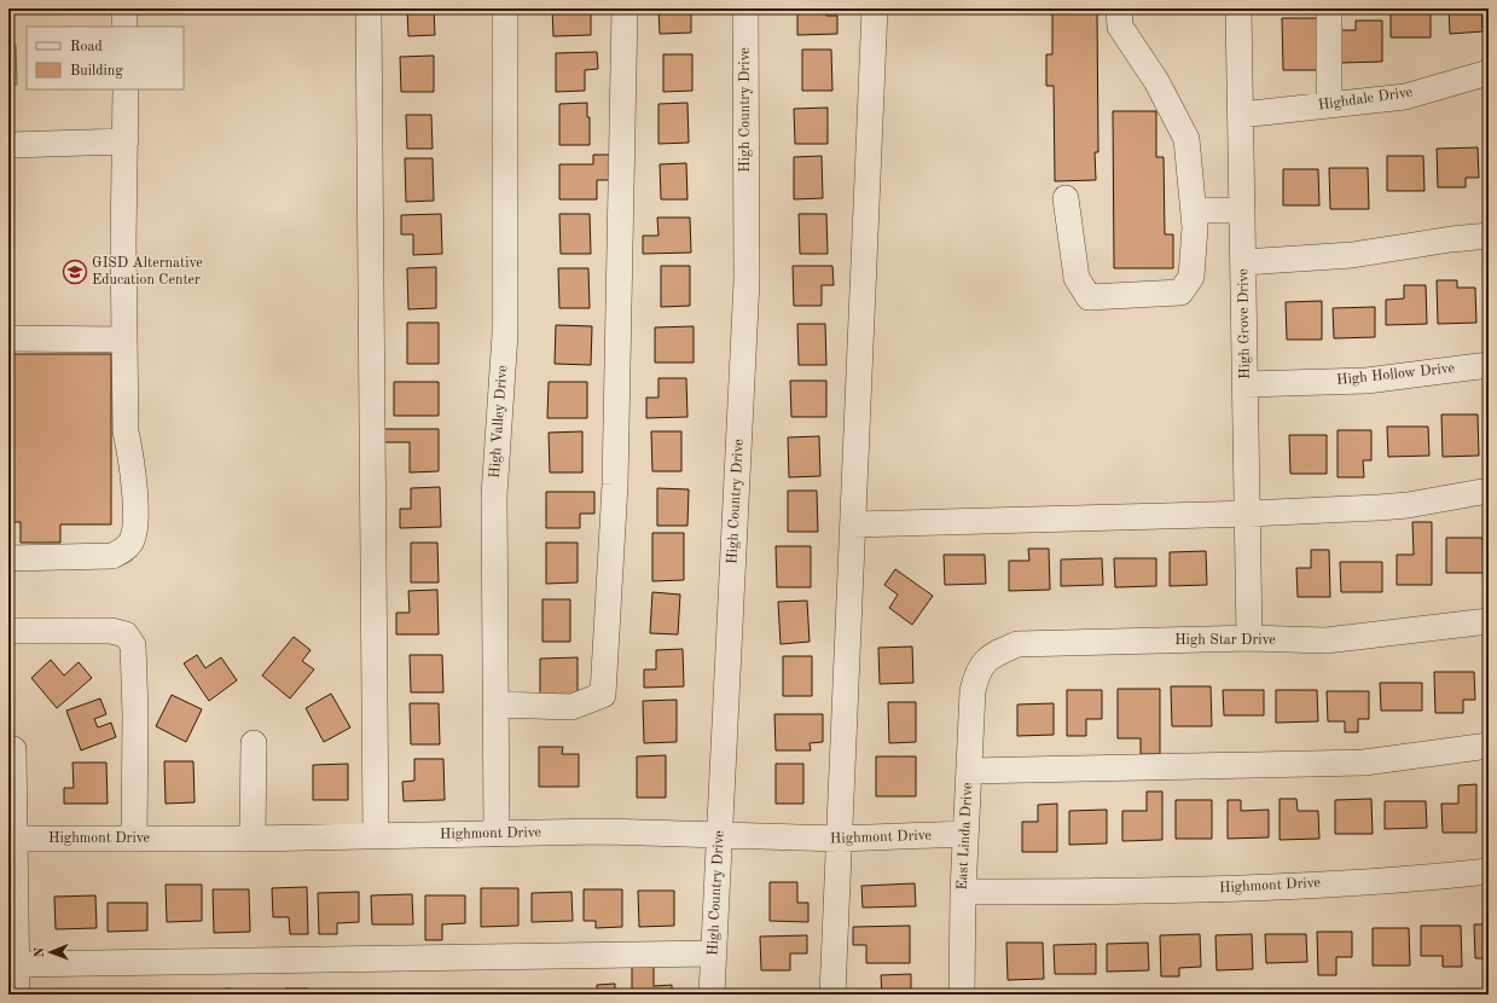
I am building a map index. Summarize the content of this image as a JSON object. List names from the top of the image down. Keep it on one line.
{"streets":{"street":["Highdale Drive","High Country Drive","High Grove Drive","High Hollow Drive","High Valley Drive","High Star Drive","Highmont Drive","East Linda Drive"]},"crossings":[["Highdale Drive","High Grove Drive"],["High Country Drive","Highmont Drive"],["High Grove Drive","High Hollow Drive"],["High Grove Drive","High Star Drive"],["High Valley Drive","Highmont Drive"],["High Star Drive","East Linda Drive"],["Highmont Drive","East Linda Drive"]],"places":{"school or university":["GISD Alternative Education Center"]},"legend":["Road","Building"],"north":"left"}
